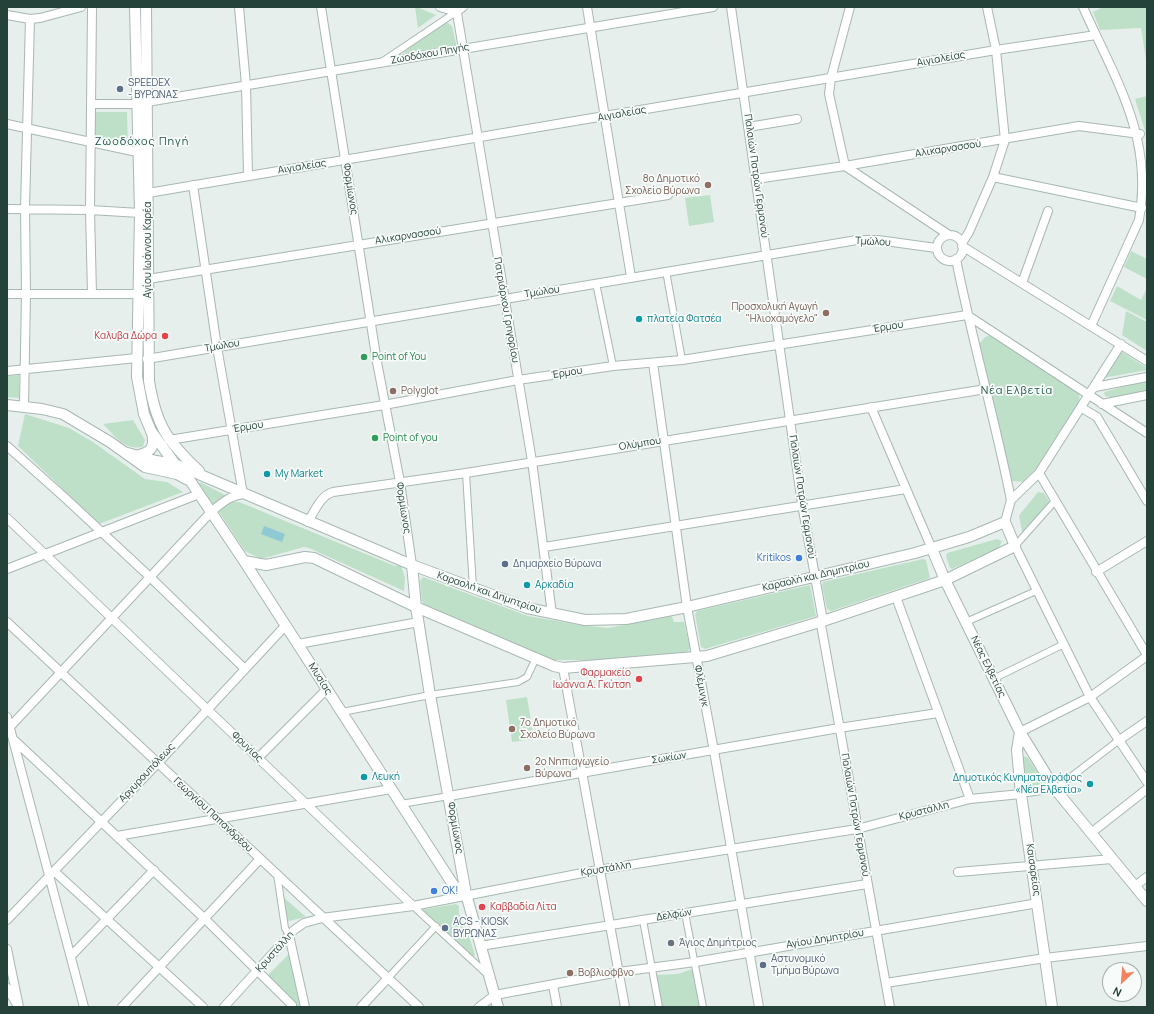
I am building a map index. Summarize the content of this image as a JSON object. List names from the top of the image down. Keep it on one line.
{"streets":{"street":["Ζωοδόχου Πηγής","Αιγιαλείας","Αλικαρνασσού","Παλαιών Πατρών Γερμανού","Φορμίωνος","Τμώλου","Αγίου Ιωάννου Καρέα","Πατριάρχου Γρηγορίου","Έρμου","Ολύμπου","Καραολή και Δημητρίου","Νέας Ελβετίας","Μυσίας","Φλέμινγκ","Φρυγίας","Σωκίων","Αργυρουπόλεως","Κρυστάλλη","Γεωργίου Παπανδρέου","Καισαρείας","Δελφών","Αγίου Δημητρίου"]},"crossings":[["Ζωοδόχου Πηγής","Φορμίωνος"],["Ζωοδόχου Πηγής","Αγίου Ιωάννου Καρέα"],["Ζωοδόχου Πηγής","Πατριάρχου Γρηγορίου"],["Αιγιαλείας","Παλαιών Πατρών Γερμανού"],["Αιγιαλείας","Φορμίωνος"],["Αιγιαλείας","Αγίου Ιωάννου Καρέα"],["Αιγιαλείας","Πατριάρχου Γρηγορίου"],["Αλικαρνασσού","Παλαιών Πατρών Γερμανού"],["Αλικαρνασσού","Φορμίωνος"],["Αλικαρνασσού","Αγίου Ιωάννου Καρέα"],["Αλικαρνασσού","Πατριάρχου Γρηγορίου"],["Παλαιών Πατρών Γερμανού","Τμώλου"],["Παλαιών Πατρών Γερμανού","Έρμου"],["Παλαιών Πατρών Γερμανού","Ολύμπου"],["Παλαιών Πατρών Γερμανού","Καραολή και Δημητρίου"],["Παλαιών Πατρών Γερμανού","Σωκίων"],["Παλαιών Πατρών Γερμανού","Κρυστάλλη"],["Παλαιών Πατρών Γερμανού","Δελφών"],["Παλαιών Πατρών Γερμανού","Αγίου Δημητρίου"],["Φορμίωνος","Τμώλου"],["Φορμίωνος","Έρμου"],["Φορμίωνος","Ολύμπου"],["Φορμίωνος","Καραολή και Δημητρίου"],["Φορμίωνος","Μυσίας"],["Φορμίωνος","Φρυγίας"],["Φορμίωνος","Σωκίων"],["Φορμίωνος","Κρυστάλλη"],["Φορμίωνος","Δελφών"],["Φορμίωνος","Αγίου Δημητρίου"],["Τμώλου","Αγίου Ιωάννου Καρέα"],["Τμώλου","Πατριάρχου Γρηγορίου"],["Αγίου Ιωάννου Καρέα","Έρμου"],["Αγίου Ιωάννου Καρέα","Καραολή και Δημητρίου"],["Αγίου Ιωάννου Καρέα","Μυσίας"],["Πατριάρχου Γρηγορίου","Έρμου"],["Πατριάρχου Γρηγορίου","Ολύμπου"],["Πατριάρχου Γρηγορίου","Καραολή και Δημητρίου"],["Έρμου","Φλέμινγκ"],["Ολύμπου","Καραολή και Δημητρίου"],["Ολύμπου","Νέας Ελβετίας"],["Ολύμπου","Φλέμινγκ"],["Καραολή και Δημητρίου","Νέας Ελβετίας"],["Καραολή και Δημητρίου","Μυσίας"],["Καραολή και Δημητρίου","Φλέμινγκ"],["Νέας Ελβετίας","Καισαρείας"],["Μυσίας","Σωκίων"],["Μυσίας","Αργυρουπόλεως"],["Μυσίας","Κρυστάλλη"],["Φλέμινγκ","Σωκίων"],["Φλέμινγκ","Κρυστάλλη"],["Φλέμινγκ","Δελφών"],["Φλέμινγκ","Αγίου Δημητρίου"],["Φρυγίας","Αργυρουπόλεως"],["Φρυγίας","Κρυστάλλη"],["Αργυρουπόλεως","Γεωργίου Παπανδρέου"],["Κρυστάλλη","Γεωργίου Παπανδρέου"],["Κρυστάλλη","Καισαρείας"],["Καισαρείας","Αγίου Δημητρίου"]],"districts":["Ζωοδόχος Πηγή","Νέα Ελβετία"],"places":["SPEEDEX - ΒΥΡΩΝΑΣ","8ο Δημοτικό Σχολείο Βύρωνα","Προσχολική Αγωγή \"Ηλιοχαμόγελο\"","πλατεία Φατσέα","Καλυβα Δώρα","Point of You","Polyglot","Point of you","My Market","Kritikos","Δημαρχείο Βύρωνα","Αρκαδία","Φαρμακείο Ιωάννα Α. Γκύτση","7ο Δημοτικό Σχολείο Βύρωνα","2ο Νηπιαγωγείο Βύρωνα","Λευκή","Δημοτικός Κινηματογράφος «Νέα Ελβετία»","OK!","Καββαδία Λίτα","ACS - KIOSK ΒΥΡΩΝΑΣ","Άγιος Δημήτριος","Αστυνομικό Τμήμα Βύρωνα","Βοβλιοφβνο"],"north":"bottom left"}
